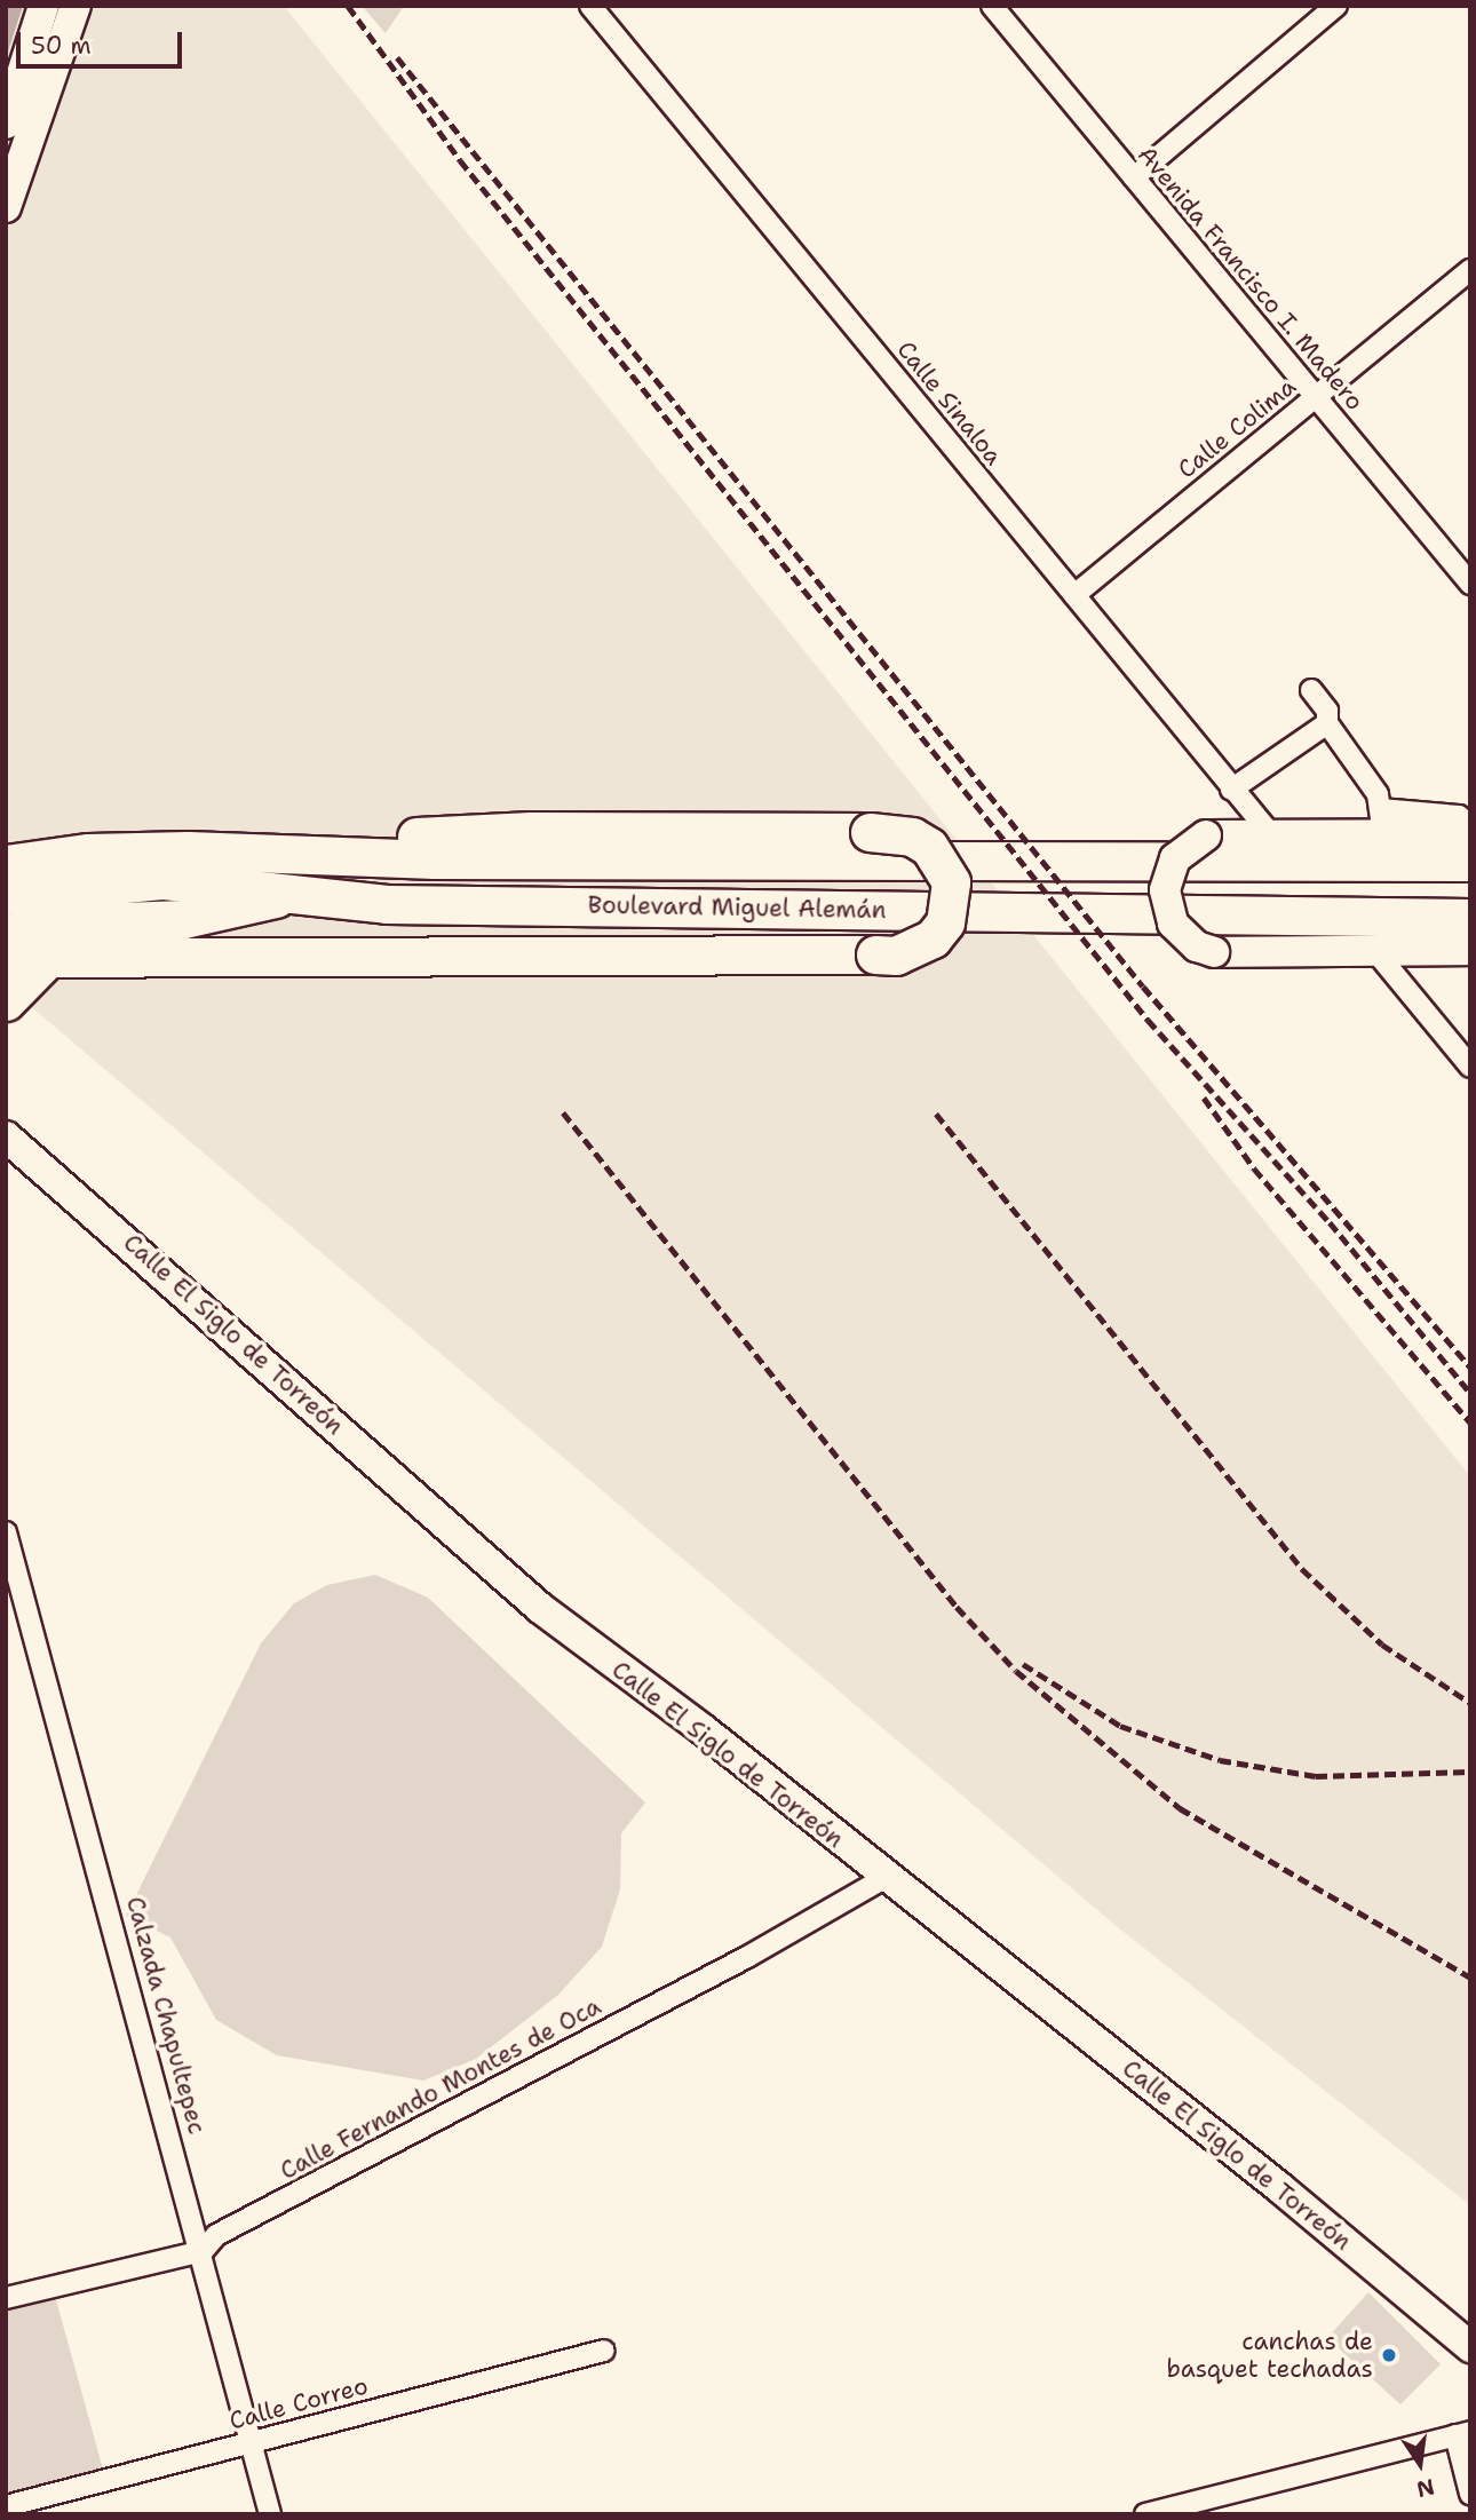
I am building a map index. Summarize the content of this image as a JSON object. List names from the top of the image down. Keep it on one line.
{"streets":{"highway":["Boulevard Miguel Alemán"],"street":["Avenida Francisco I. Madero","Calle Sinaloa","Calle Colima","Calle El Siglo de Torreón","Calzada Chapultepec","Calle Fernando Montes de Oca","Calle Correo"]},"crossings":[["Avenida Francisco I. Madero","Calle Colima"],["Calle Sinaloa","Calle Colima"],["Calle El Siglo de Torreón","Calle Fernando Montes de Oca"],["Calzada Chapultepec","Calle Fernando Montes de Oca"],["Calzada Chapultepec","Calle Correo"]],"places":["canchas de basquet techadas"],"scale_bar":"50 m","north":"bottom"}
